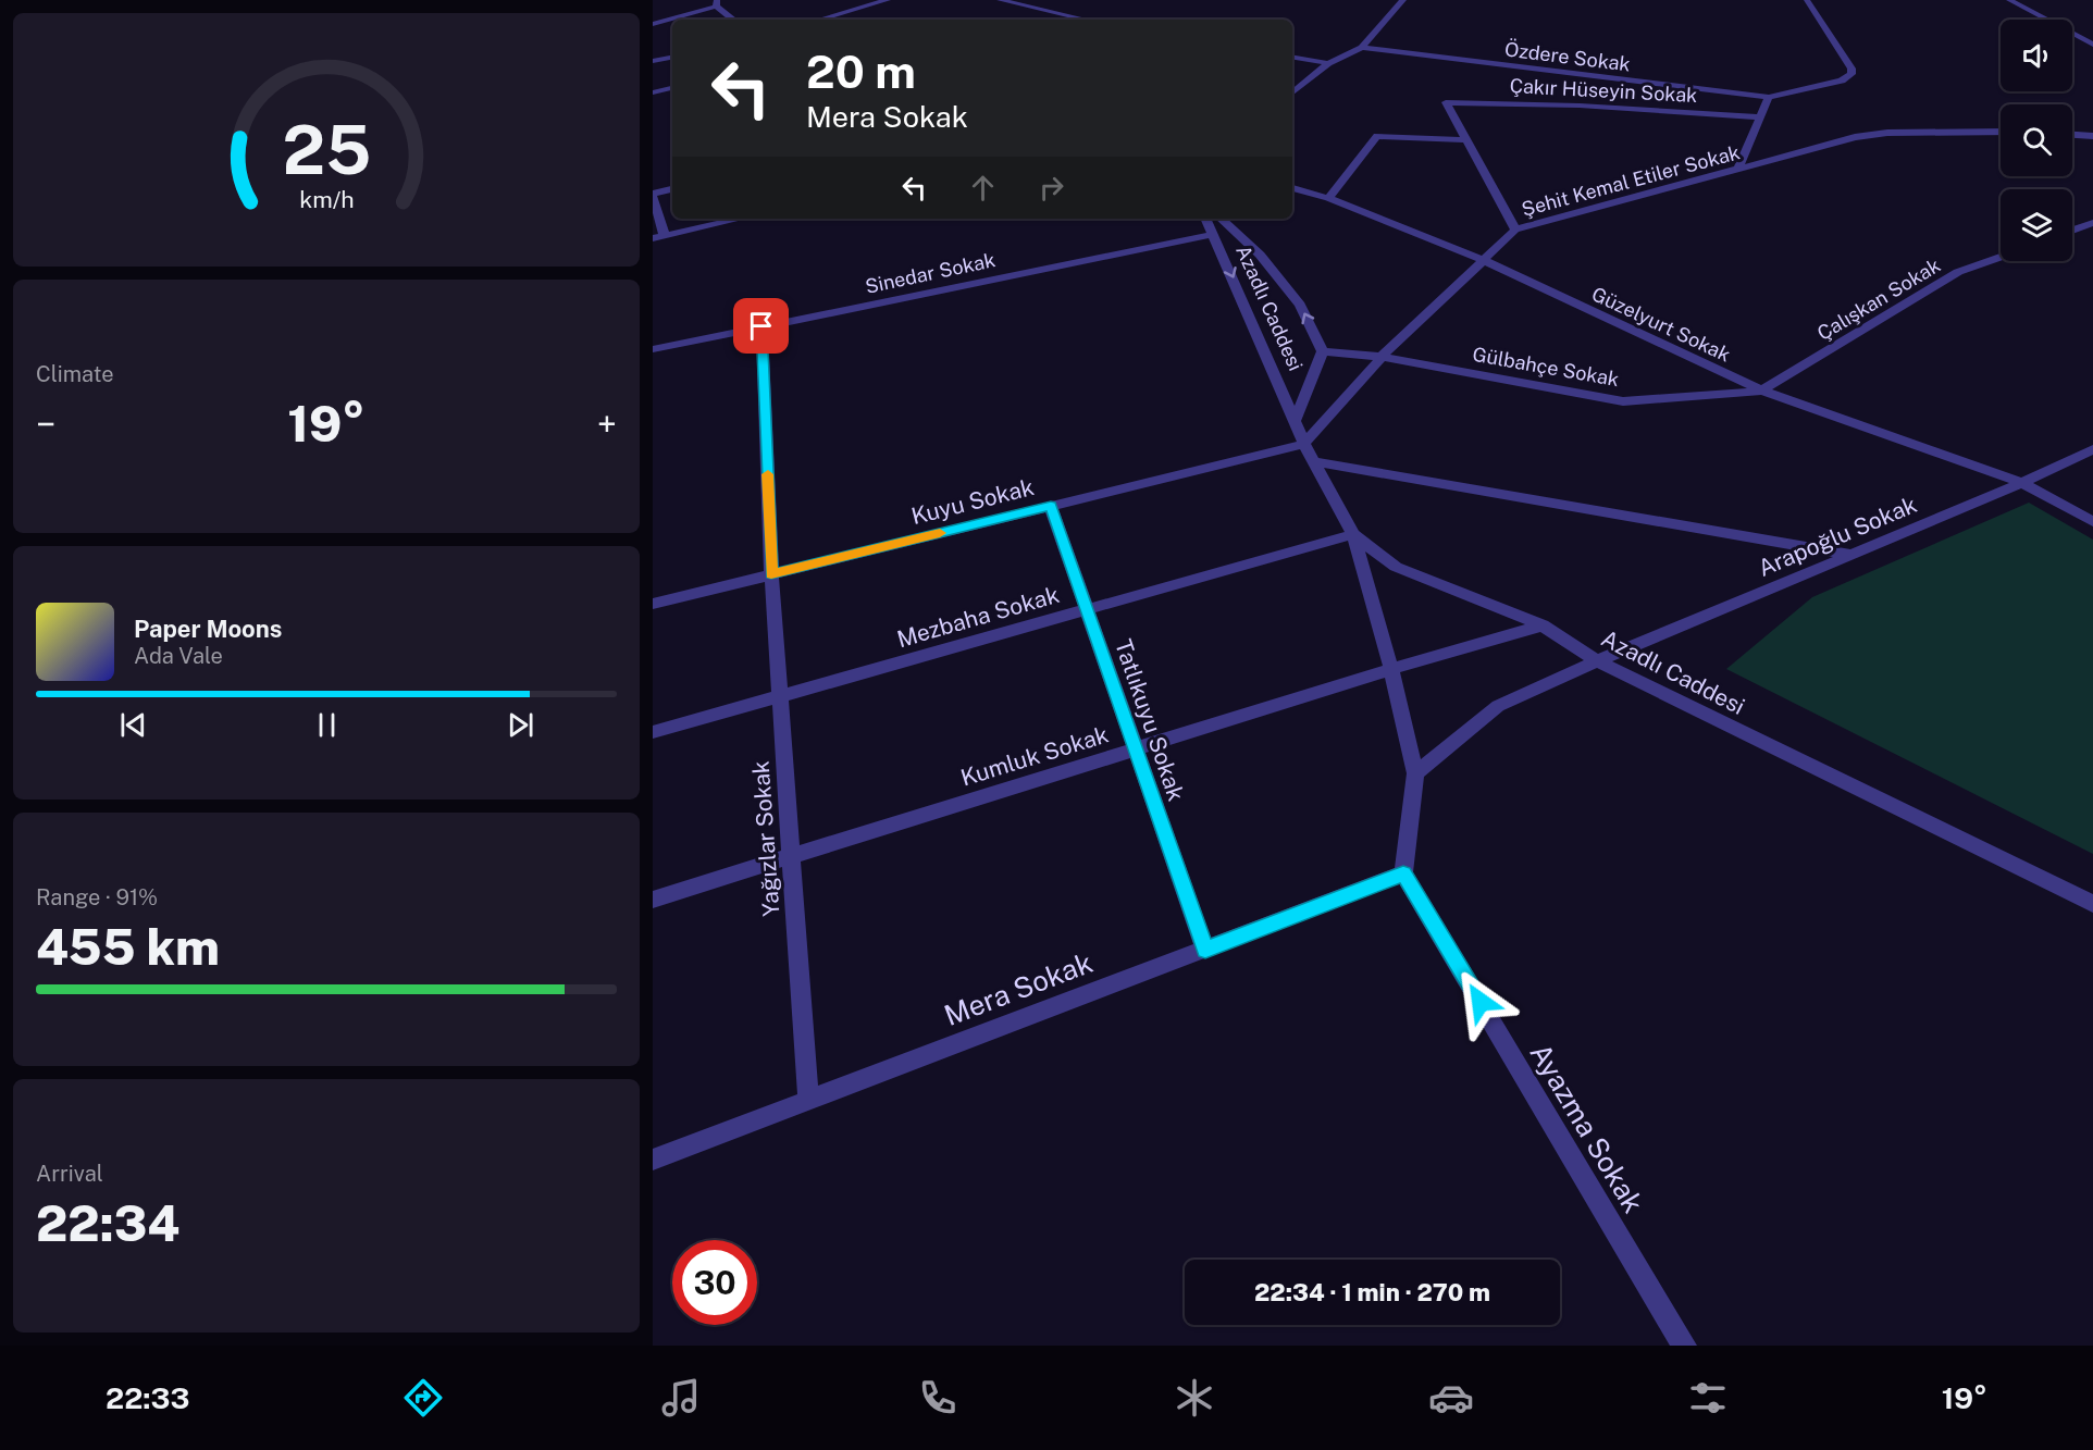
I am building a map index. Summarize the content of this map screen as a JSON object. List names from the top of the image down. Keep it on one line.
{"streets":{"street":["Özdere Sokak","Çakır Hüseyin Sokak","Şehit Kemal Etiler Sokak","Sinedar Sokak","Çalışkan Sokak","Azadlı Caddesi","Güzelyurt Sokak","Gülbahçe Sokak","Kuyu Sokak","Arapoğlu Sokak","Mezbaha Sokak","Tatlıkuyu Sokak","Kumluk Sokak","Yağızlar Sokak","Mera Sokak","Ayazma Sokak"]},"crossings":[["Şehit Kemal Etiler Sokak","Azadlı Caddesi"],["Şehit Kemal Etiler Sokak","Güzelyurt Sokak"],["Şehit Kemal Etiler Sokak","Gülbahçe Sokak"],["Şehit Kemal Etiler Sokak","Kuyu Sokak"],["Sinedar Sokak","Azadlı Caddesi"],["Sinedar Sokak","Yağızlar Sokak"],["Çalışkan Sokak","Güzelyurt Sokak"],["Çalışkan Sokak","Gülbahçe Sokak"],["Azadlı Caddesi","Gülbahçe Sokak"],["Azadlı Caddesi","Kuyu Sokak"],["Azadlı Caddesi","Arapoğlu Sokak"],["Azadlı Caddesi","Mezbaha Sokak"],["Azadlı Caddesi","Kumluk Sokak"],["Güzelyurt Sokak","Gülbahçe Sokak"],["Güzelyurt Sokak","Arapoğlu Sokak"],["Kuyu Sokak","Tatlıkuyu Sokak"],["Kuyu Sokak","Yağızlar Sokak"],["Mezbaha Sokak","Tatlıkuyu Sokak"],["Mezbaha Sokak","Yağızlar Sokak"],["Tatlıkuyu Sokak","Kumluk Sokak"],["Tatlıkuyu Sokak","Mera Sokak"],["Kumluk Sokak","Yağızlar Sokak"],["Yağızlar Sokak","Mera Sokak"],["Mera Sokak","Ayazma Sokak"]],"page":{"turn":["20 m","Mera Sokak"],"tile":["Climate",["Range · 91%","455 km"],["Arrival","22:34"]],"heat":["−","19°","+"],"song":["Paper Moons","Ada Vale"],"limit":"30","trip":"22:34 · 1 min · 270 m","tabs":["22:33","19°"],"gauge":["25","km/h"]}}
